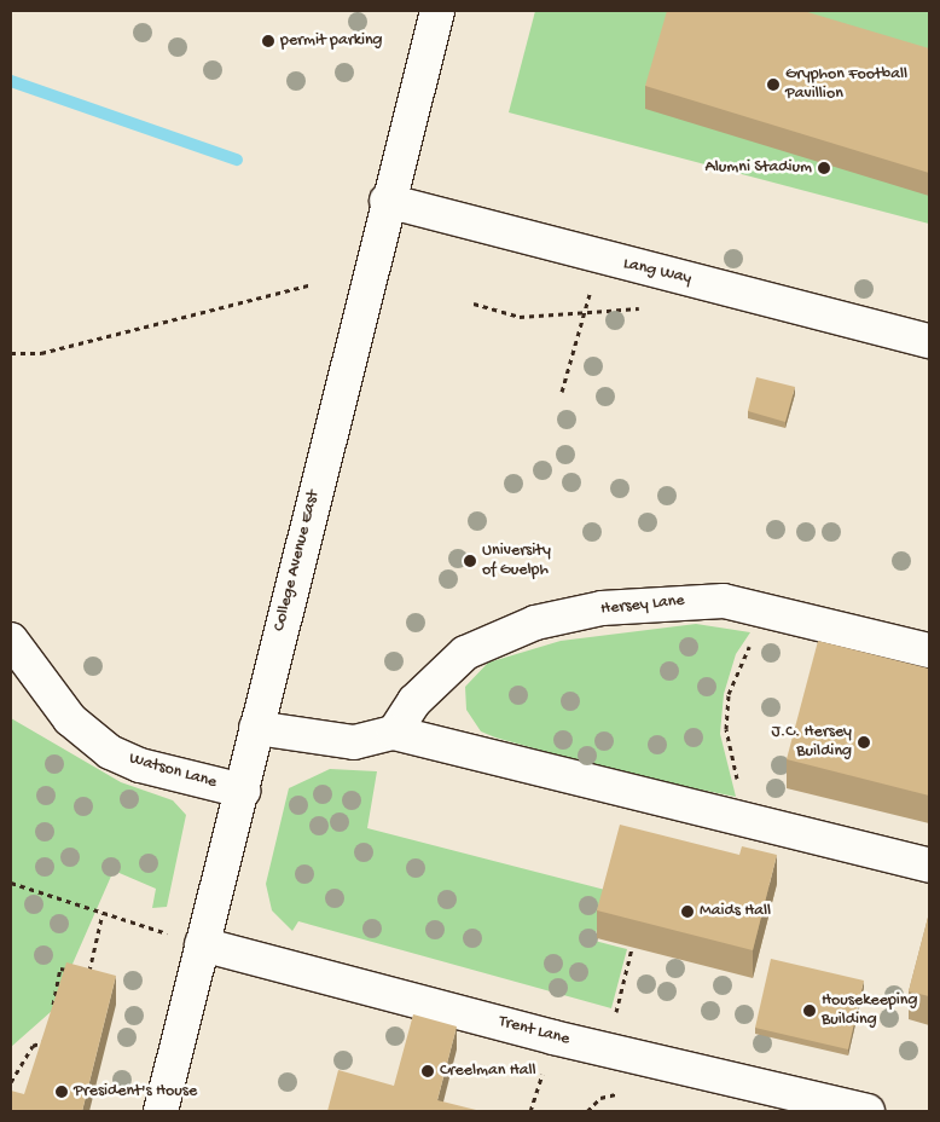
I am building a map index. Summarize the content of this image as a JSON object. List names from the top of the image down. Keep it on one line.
{"streets":{"street":["Lang Way","College Avenue East","Hersey Lane","Watson Lane","Trent Lane"]},"crossings":[["Lang Way","College Avenue East"],["College Avenue East","Watson Lane"],["College Avenue East","Trent Lane"]],"places":["permit parking","Gryphon Football Pavillion","Alumni Stadium","University of Guelph","J.C. Hersey Building","Maids Hall","Housekeeping Building","Creelman Hall","President's House"]}
